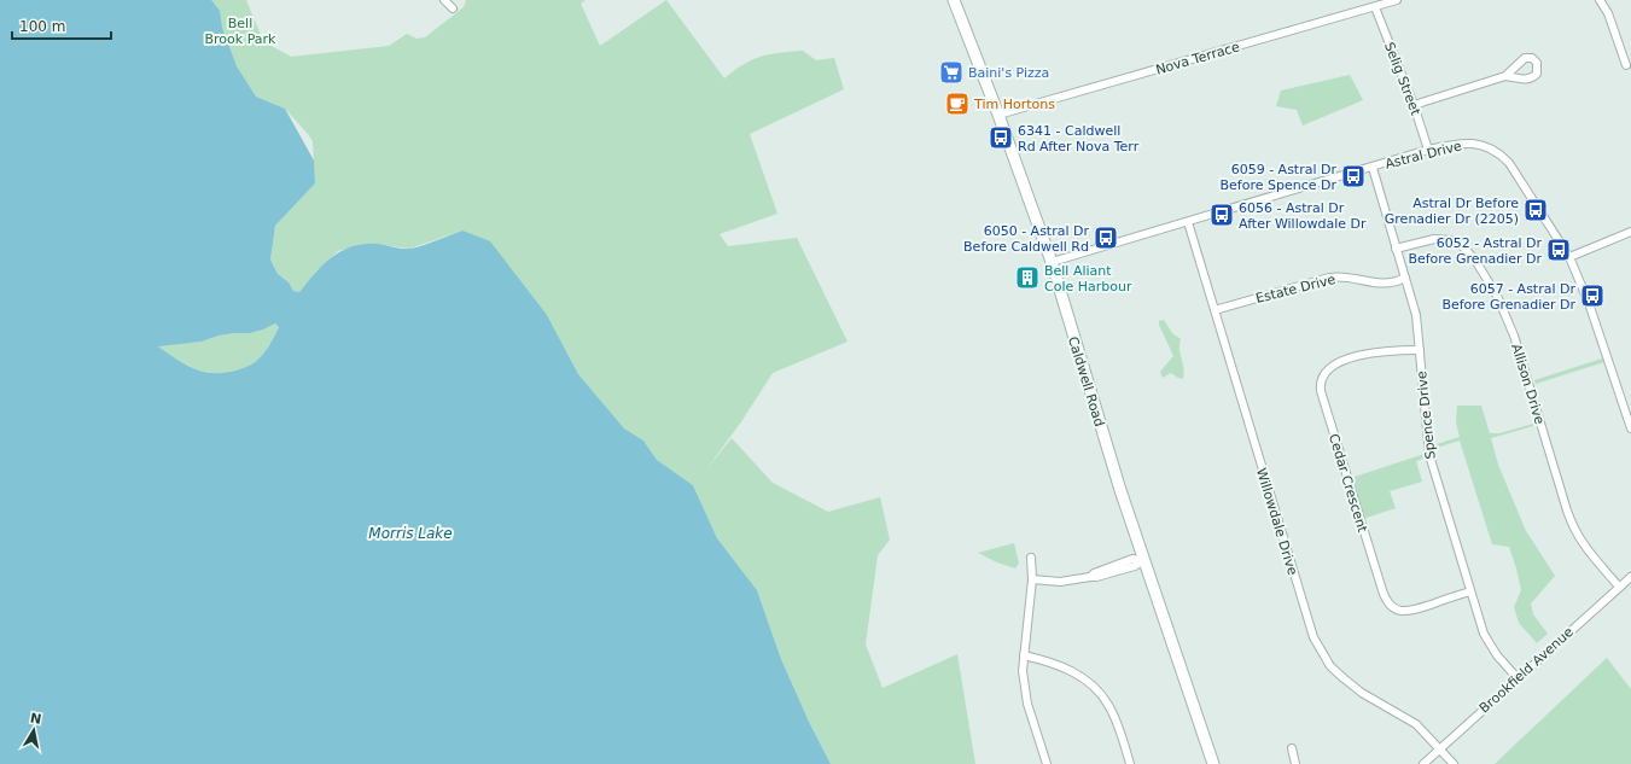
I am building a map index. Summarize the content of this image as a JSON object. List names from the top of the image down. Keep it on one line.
{"streets":{"street":["Nova Terrace","Selig Street","Astral Drive","Estate Drive","Caldwell Road","Allison Drive","Spence Drive","Cedar Crescent","Willowdale Drive","Brookfield Avenue"]},"crossings":[["Nova Terrace","Selig Street"],["Nova Terrace","Caldwell Road"],["Selig Street","Astral Drive"],["Astral Drive","Caldwell Road"],["Astral Drive","Spence Drive"],["Astral Drive","Willowdale Drive"],["Estate Drive","Spence Drive"],["Estate Drive","Willowdale Drive"],["Allison Drive","Spence Drive"],["Allison Drive","Brookfield Avenue"],["Spence Drive","Cedar Crescent"],["Spence Drive","Brookfield Avenue"],["Willowdale Drive","Brookfield Avenue"]],"water":["Morris Lake"],"parks":["Bell Brook Park"],"places":{"supermarket":["Baini's Pizza"],"cafe":["Tim Hortons"],"bus stop":["6341 - Caldwell Rd After Nova Terr","6059 - Astral Dr Before Spence Dr","Astral Dr Before Grenadier Dr (2205)","6056 - Astral Dr After Willowdale Dr","6050 - Astral Dr Before Caldwell Rd","6052 - Astral Dr Before Grenadier Dr","6057 - Astral Dr Before Grenadier Dr"],"building":["Bell Aliant Cole Harbour"]},"scale_bar":"100 m","north":"top"}
